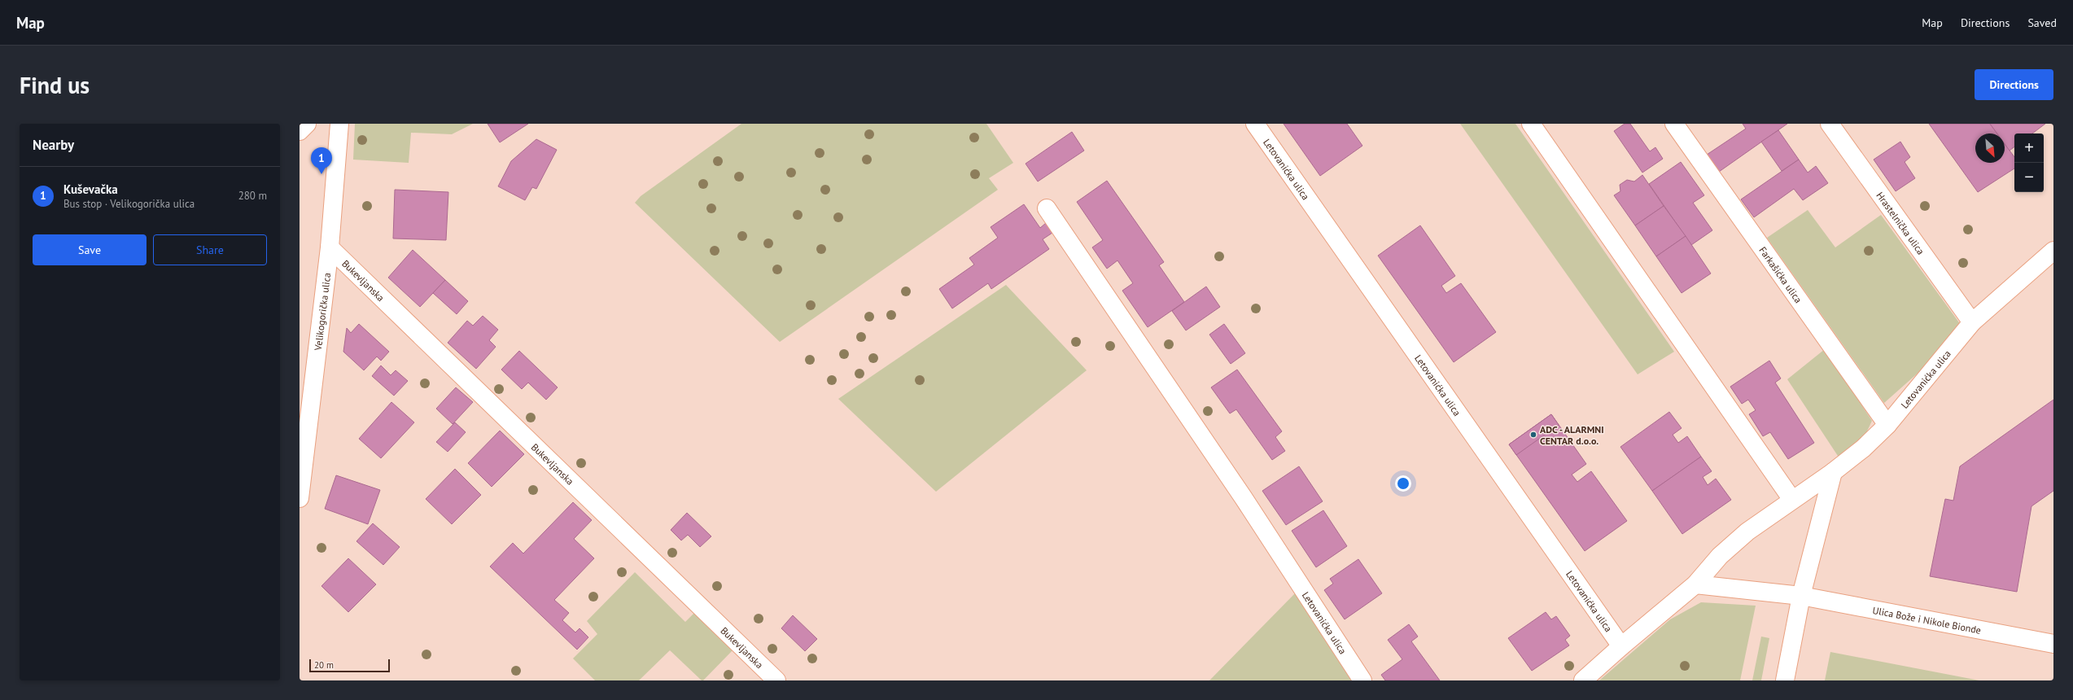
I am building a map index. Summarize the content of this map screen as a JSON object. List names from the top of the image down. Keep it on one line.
{"streets":{"street":["Letovanićka ulica","Hrastelnička ulica","Farkašićka ulica","Bukevljanska","Velikogorička ulica","Ulica Bože i Nikole Bionde"]},"crossings":[["Letovanićka ulica","Hrastelnička ulica"],["Letovanićka ulica","Farkašićka ulica"],["Letovanićka ulica","Ulica Bože i Nikole Bionde"],["Bukevljanska","Velikogorička ulica"]],"places":["ADC - ALARMNI CENTAR d.o.o."],"scale_bar":"20 m","north":"bottom right","page":{"header":"Map","nav":["Map","Directions","Saved"],"buttons":["Directions",["Save","Share"]],"title":"Find us","heading":"Nearby","map_buttons":["+","−"],"pins":"1","list":[{"mark":"1","name":"Kuševačka","note":"Bus stop · Velikogorička ulica","value":"280 m"}],"scale":"20 m"}}
